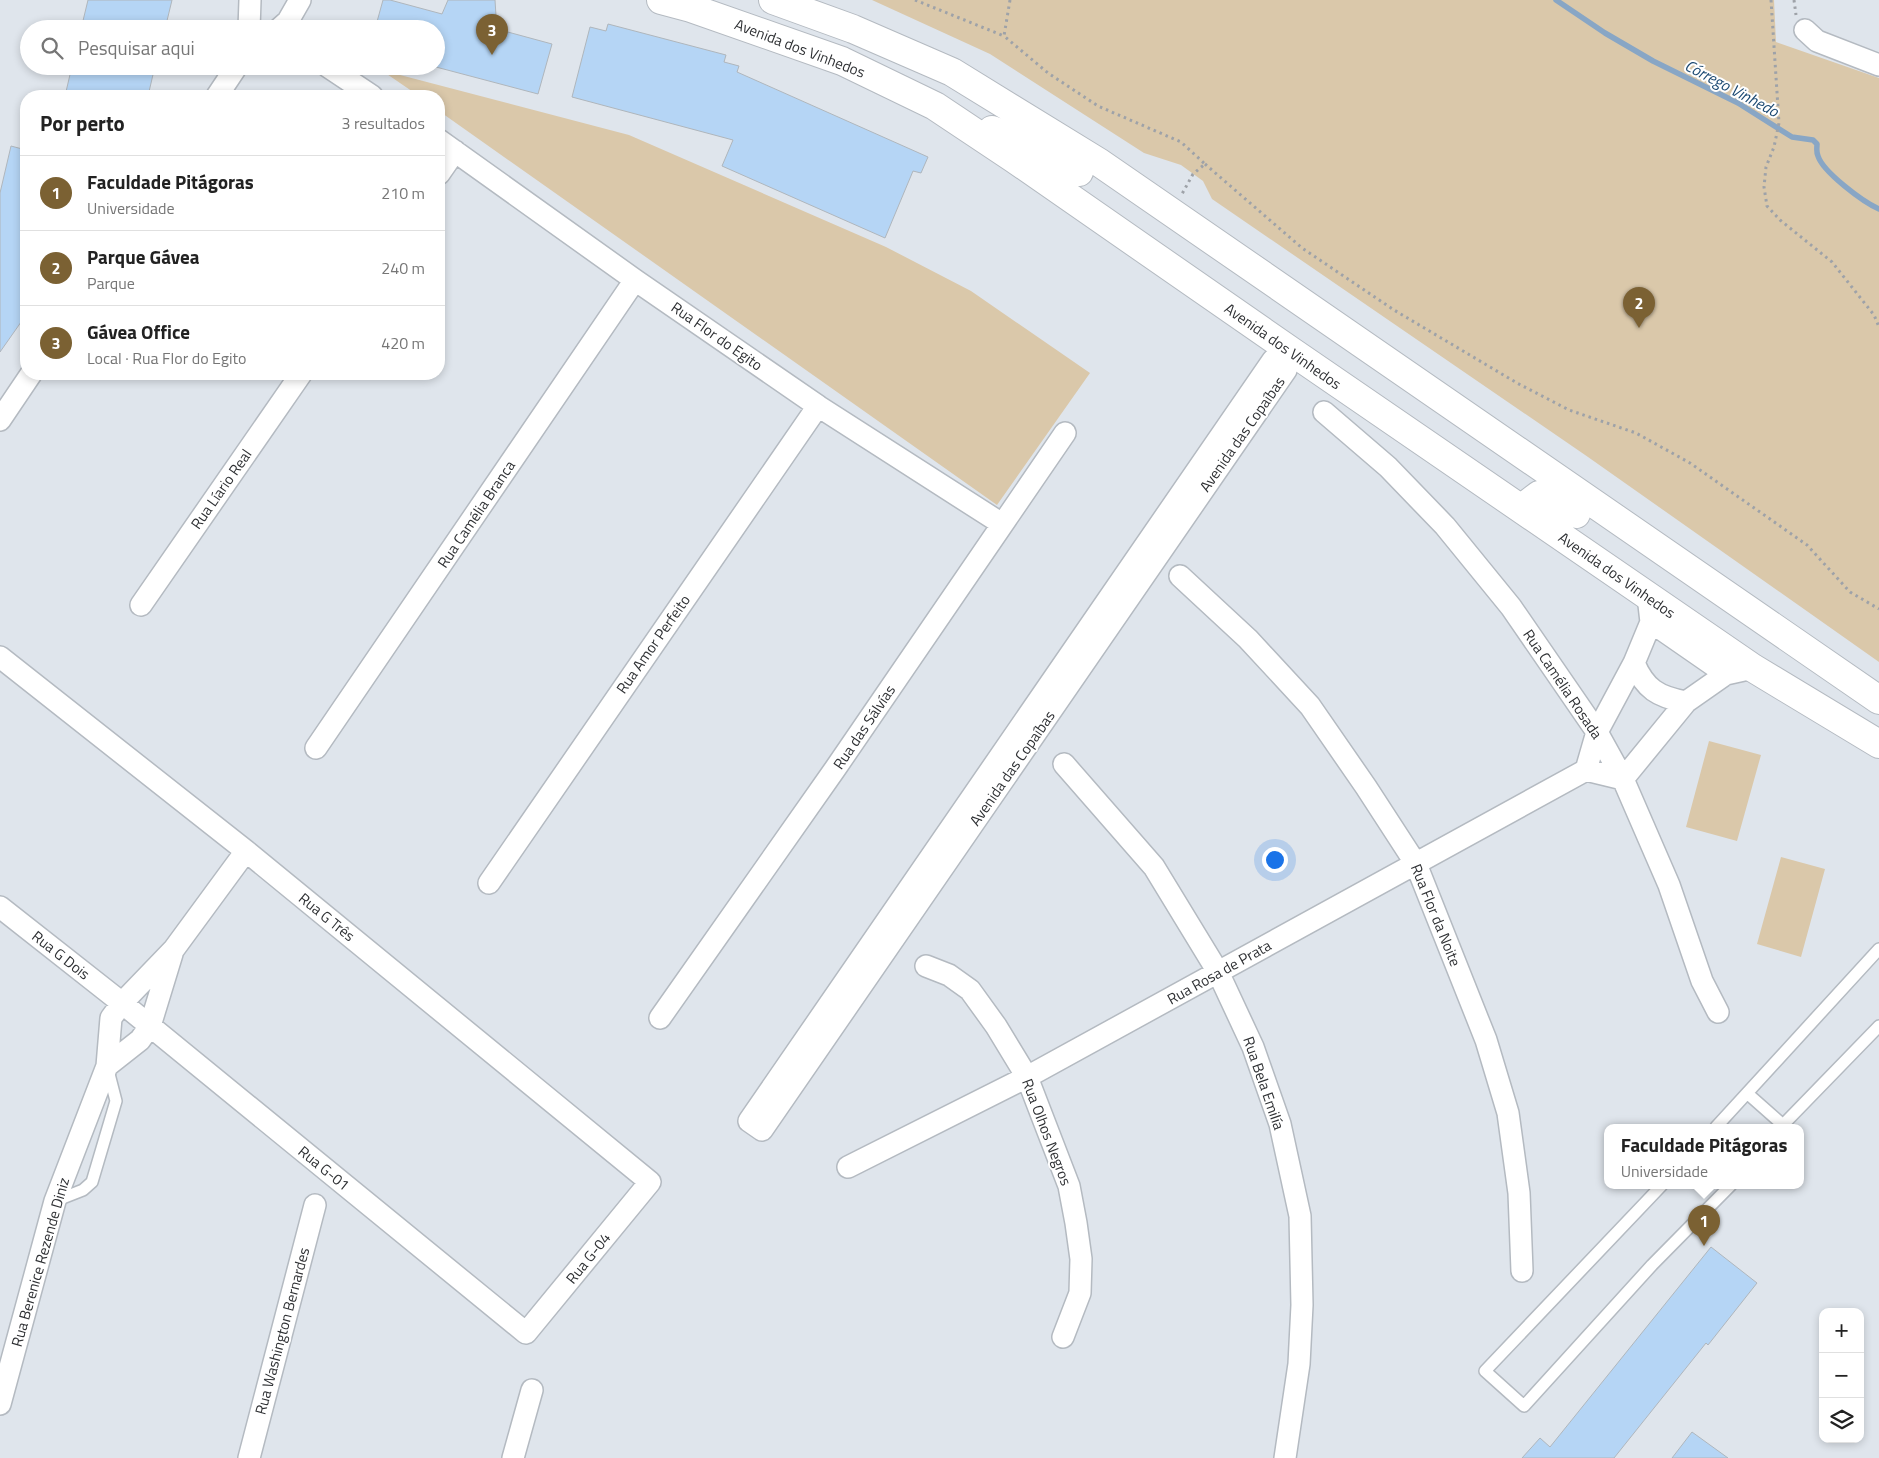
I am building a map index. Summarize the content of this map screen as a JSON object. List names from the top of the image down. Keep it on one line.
{"streets":{"main road":["Avenida dos Vinhedos"],"street":["Rua Flor do Egito","Avenida das Copaíbas","Rua Líario Real","Rua Camélia Branca","Rua Amor Perfeito","Rua Camélia Rosada","Rua das Sálvías","Rua Flor da Noite","Rua G Três","Rua G Dois","Rua Rosa de Prata","Rua Bela Emilía","Rua Olhos Negros","Rua G-01","Rua G-04","Rua Berenice Rezende Diniz","Rua Washington Bernardes"]},"crossings":[["Avenida dos Vinhedos","Avenida das Copaíbas"],["Rua Flor do Egito","Rua Camélia Branca"],["Rua Flor do Egito","Rua Amor Perfeito"],["Rua Flor do Egito","Rua das Sálvías"],["Rua Flor da Noite","Rua Rosa de Prata"],["Rua G Três","Rua G-04"],["Rua G Três","Rua Berenice Rezende Diniz"],["Rua G Dois","Rua G-01"],["Rua G Dois","Rua Berenice Rezende Diniz"],["Rua Rosa de Prata","Rua Bela Emilía"],["Rua Rosa de Prata","Rua Olhos Negros"],["Rua G-01","Rua G-04"],["Rua G-01","Rua Berenice Rezende Diniz"]],"water":["Córrego Vinhedo"],"page":{"pins":["3","2","1"],"search":"Pesquisar aqui","heading":["Por perto","3 resultados"],"list":[{"mark":"1","name":"Faculdade Pitágoras","note":"Universidade","value":"210 m"},{"mark":"2","name":"Parque Gávea","note":"Parque","value":"240 m"},{"mark":"3","name":"Gávea Office","note":"Local · Rua Flor do Egito","value":"420 m"}],"popup":["Faculdade Pitágoras","Universidade"],"map_buttons":["+","−"]}}
